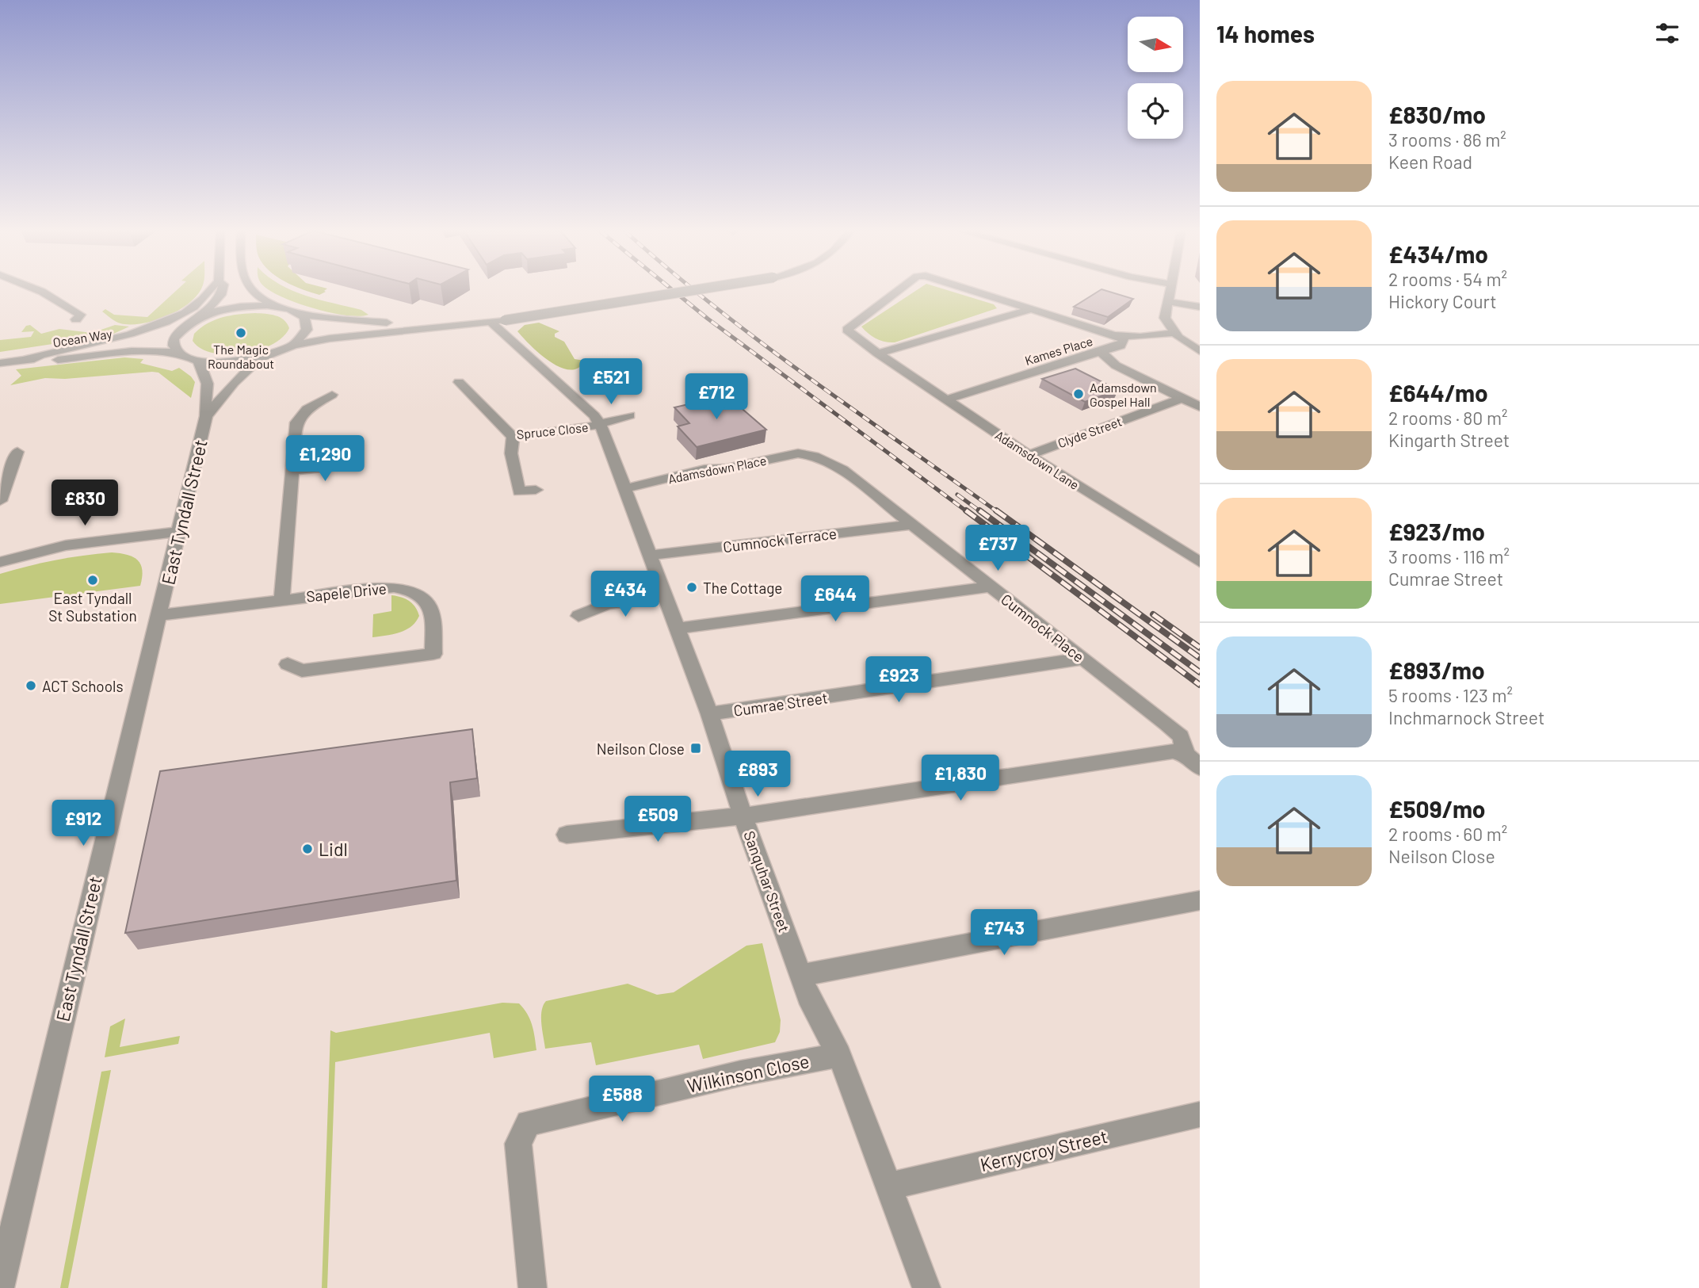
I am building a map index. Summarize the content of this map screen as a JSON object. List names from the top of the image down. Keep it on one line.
{"streets":{"street":["Ocean Way","Kames Place","Spruce Close","Clyde Street","Adamsdown Lane","Adamsdown Place","East Tyndall Street","Cumnock Terrace","Sapele Drive","Cumnock Place","Cumrae Street","Sanquhar Street","Wilkinson Close","Kerrycroy Street"]},"crossings":[["Kames Place","Adamsdown Lane"],["Spruce Close","Sanquhar Street"],["Clyde Street","Adamsdown Lane"],["Adamsdown Place","Cumnock Place"],["Adamsdown Place","Sanquhar Street"],["East Tyndall Street","Sapele Drive"],["Cumnock Terrace","Cumnock Place"],["Cumnock Terrace","Sanquhar Street"],["Cumnock Place","Cumrae Street"],["Cumrae Street","Sanquhar Street"],["Sanquhar Street","Wilkinson Close"],["Sanquhar Street","Kerrycroy Street"]],"places":{"other":["The Magic Roundabout","Adamsdown Gospel Hall","East Tyndall St Substation","The Cottage","ACT Schools","Lidl"],"transit":["Neilson Close"]},"north":"right","page":{"heading":"14 homes","list":[{"name":"£830/mo","note":"3 rooms · 86 m² · Keen Road"},{"name":"£434/mo","note":"2 rooms · 54 m² · Hickory Court"},{"name":"£644/mo","note":"2 rooms · 80 m² · Kingarth Street"},{"name":"£923/mo","note":"3 rooms · 116 m² · Cumrae Street"},{"name":"£893/mo","note":"5 rooms · 123 m² · Inchmarnock Street"},{"name":"£509/mo","note":"2 rooms · 60 m² · Neilson Close"}],"price":["£521","£712","£1,290","£830","£737","£434","£644","£923","£893","£1,830","£509","£912","£743","£588"]}}
